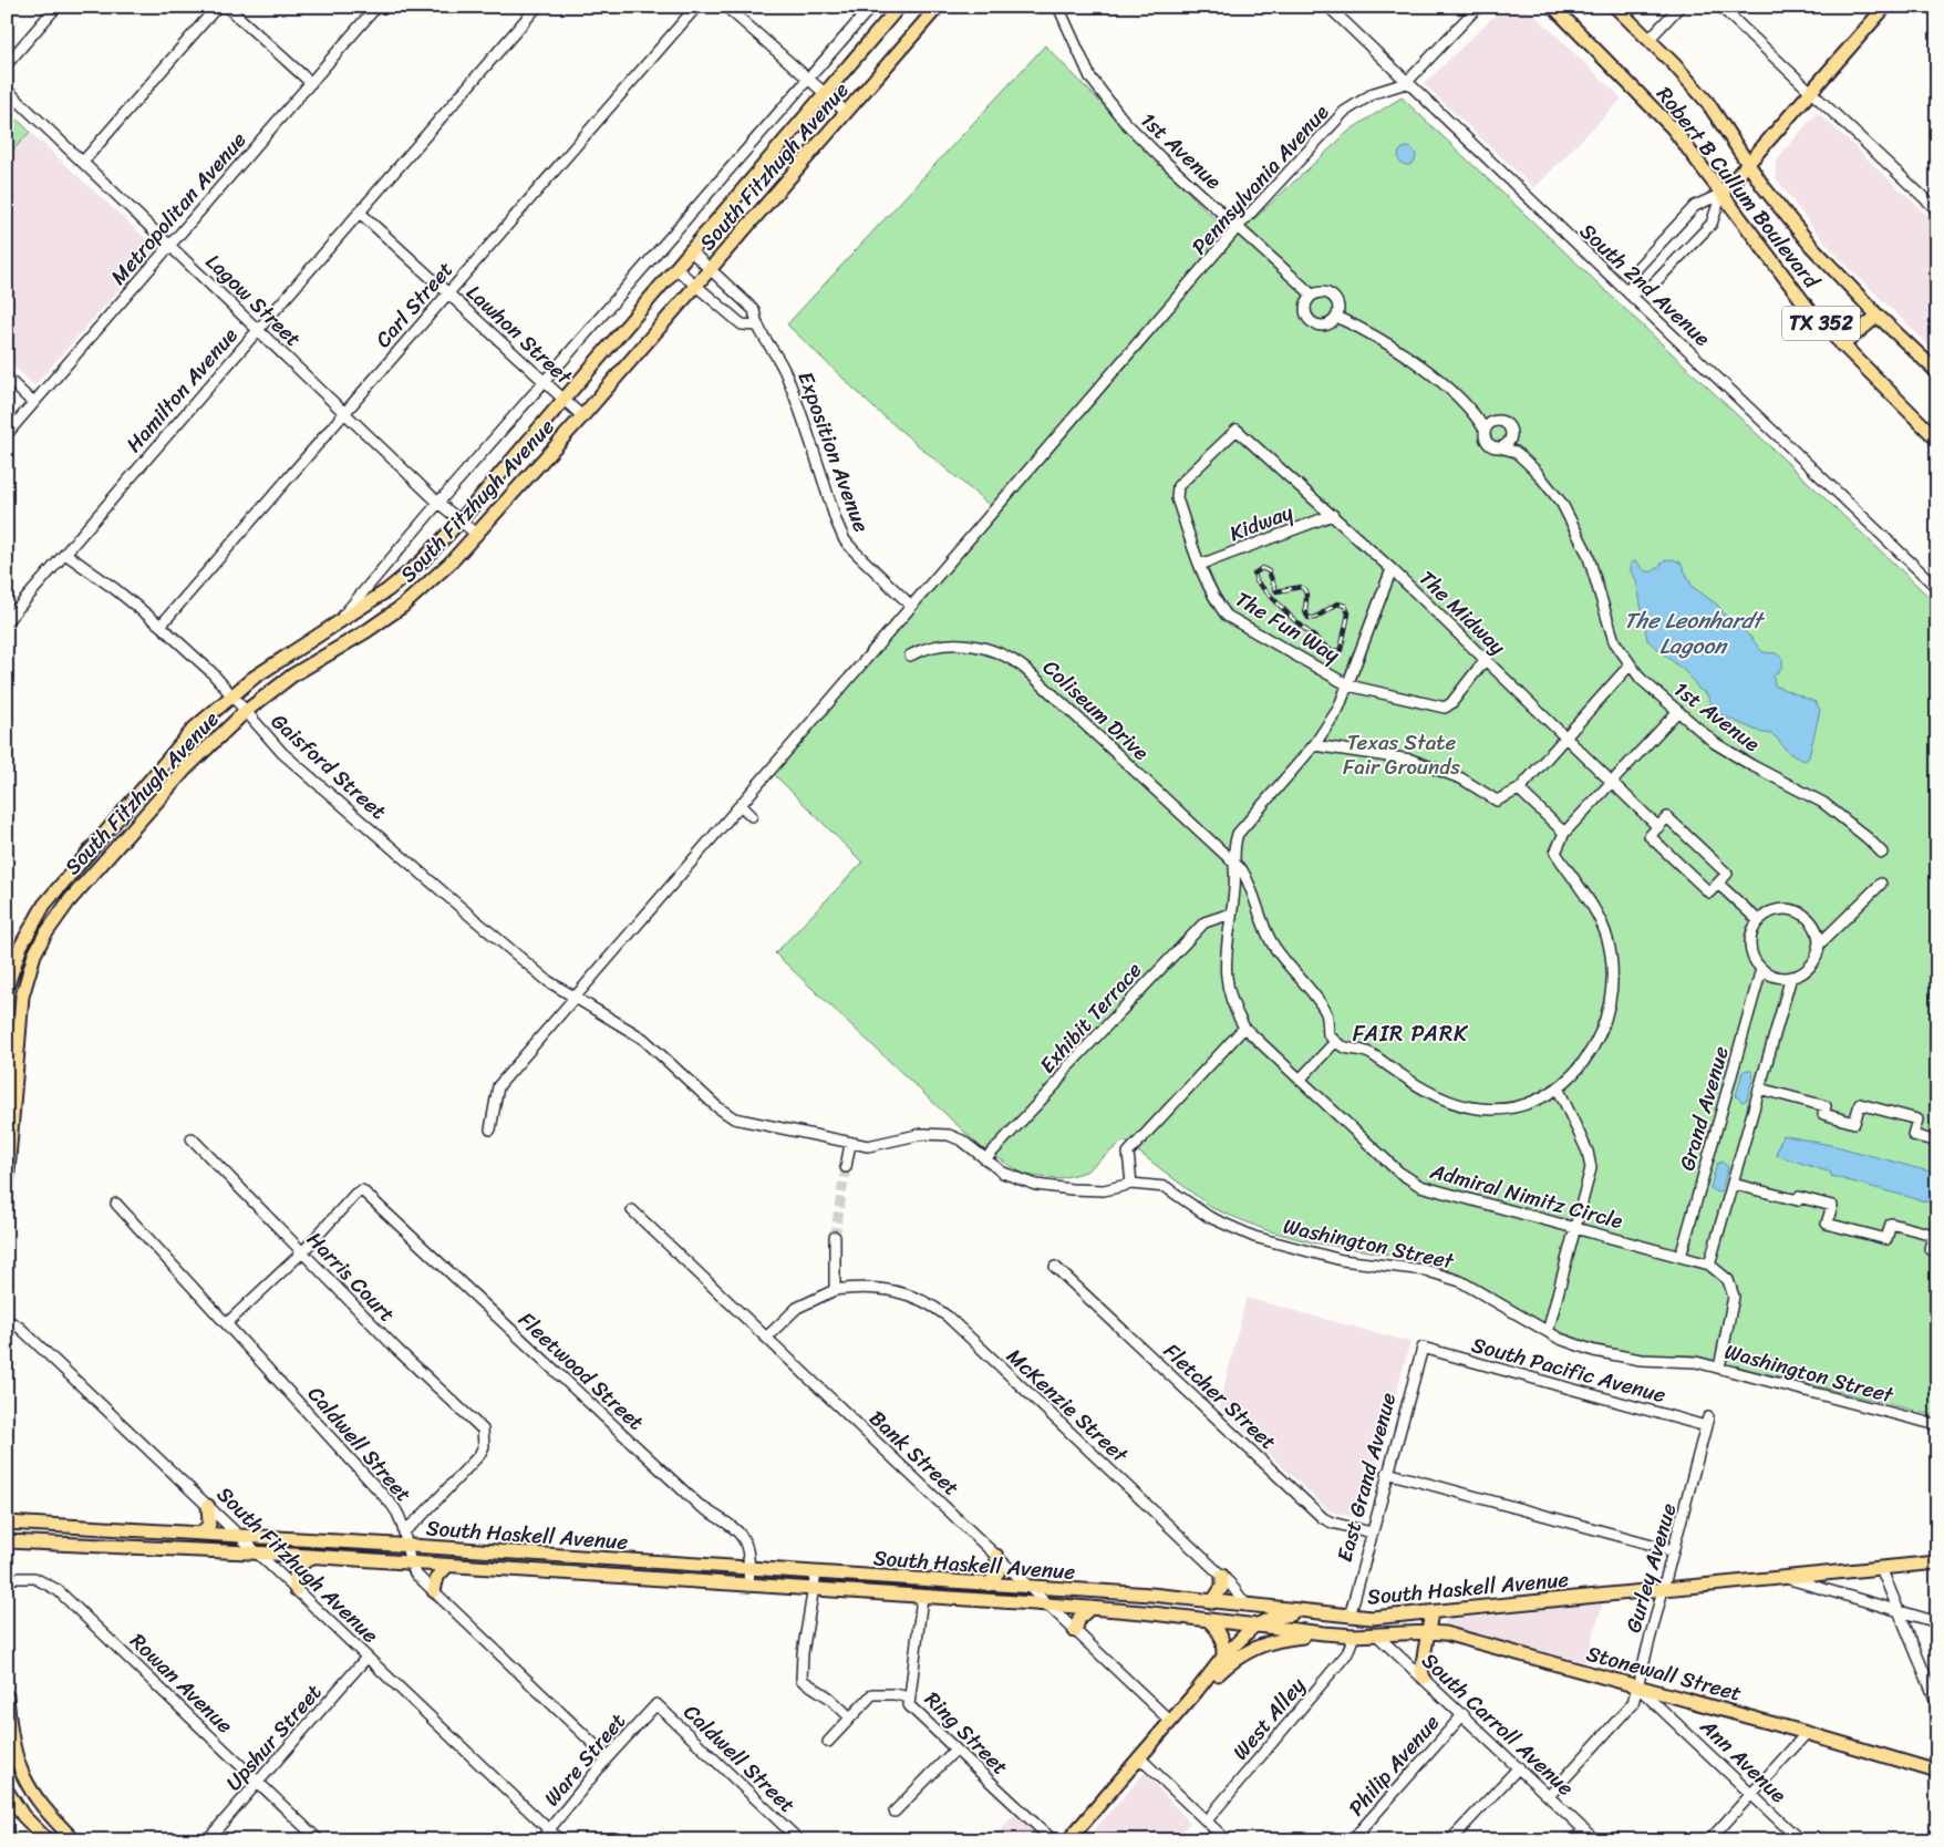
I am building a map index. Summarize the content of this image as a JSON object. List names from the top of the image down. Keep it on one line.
{"streets":{"main road":["South Fitzhugh Avenue","Robert B Cullum Boulevard","TX 352","South Haskell Avenue","Stonewall Street"],"street":["1st Avenue","Pennsylvania Avenue","Metropolitan Avenue","South 2nd Avenue","Lagow Street","Carl Street","Lawhon Street","Hamilton Avenue","Exposition Avenue","Kidway","The Midway","The Fun Way","Coliseum Drive","Gaisford Street","Exhibit Terrace","Grand Avenue","Admiral Nimitz Circle","Washington Street","Harris Court","South Pacific Avenue","Fleetwood Street","Fletcher Street","McKenzie Street","Caldwell Street","Bank Street","East Grand Avenue","Gurley Avenue","Rowan Avenue","West Alley","South Carroll Avenue","Ring Street","Upshur Street","Ware Street","Ann Avenue","Philip Avenue"]},"crossings":[["1st Avenue","Pennsylvania Avenue"],["South Fitzhugh Avenue","Lagow Street"],["South Fitzhugh Avenue","Lawhon Street"],["South Fitzhugh Avenue","Exposition Avenue"],["South Fitzhugh Avenue","Gaisford Street"],["South Fitzhugh Avenue","South Haskell Avenue"],["South Fitzhugh Avenue","Upshur Street"],["South Fitzhugh Avenue","Ware Street"],["Pennsylvania Avenue","South 2nd Avenue"],["Pennsylvania Avenue","Exposition Avenue"],["Pennsylvania Avenue","Gaisford Street"],["Pennsylvania Avenue","Washington Street"],["Metropolitan Avenue","Lagow Street"],["Lagow Street","Carl Street"],["Lagow Street","Hamilton Avenue"],["Carl Street","Lawhon Street"],["Carl Street","Gaisford Street"],["Lawhon Street","Hamilton Avenue"],["Hamilton Avenue","Gaisford Street"],["Kidway","The Midway"],["Kidway","The Fun Way"],["The Midway","The Fun Way"],["Gaisford Street","Washington Street"],["Exhibit Terrace","Washington Street"],["Grand Avenue","Admiral Nimitz Circle"],["Admiral Nimitz Circle","Washington Street"],["Harris Court","Fleetwood Street"],["Harris Court","Caldwell Street"],["South Pacific Avenue","East Grand Avenue"],["South Pacific Avenue","Gurley Avenue"],["Fleetwood Street","South Haskell Avenue"],["Fletcher Street","East Grand Avenue"],["McKenzie Street","South Haskell Avenue"],["Caldwell Street","South Haskell Avenue"],["Caldwell Street","Ware Street"],["Bank Street","South Haskell Avenue"],["East Grand Avenue","South Haskell Avenue"],["South Haskell Avenue","Gurley Avenue"],["South Haskell Avenue","Stonewall Street"],["South Haskell Avenue","West Alley"],["South Haskell Avenue","South Carroll Avenue"],["South Haskell Avenue","Ring Street"],["Gurley Avenue","Stonewall Street"],["Gurley Avenue","South Carroll Avenue"],["Gurley Avenue","Ann Avenue"],["Stonewall Street","South Carroll Avenue"],["Stonewall Street","Ann Avenue"],["Rowan Avenue","Upshur Street"],["South Carroll Avenue","Philip Avenue"]],"districts":["FAIR PARK"],"water":["The Leonhardt Lagoon"],"parks":["Texas State Fair Grounds"]}
